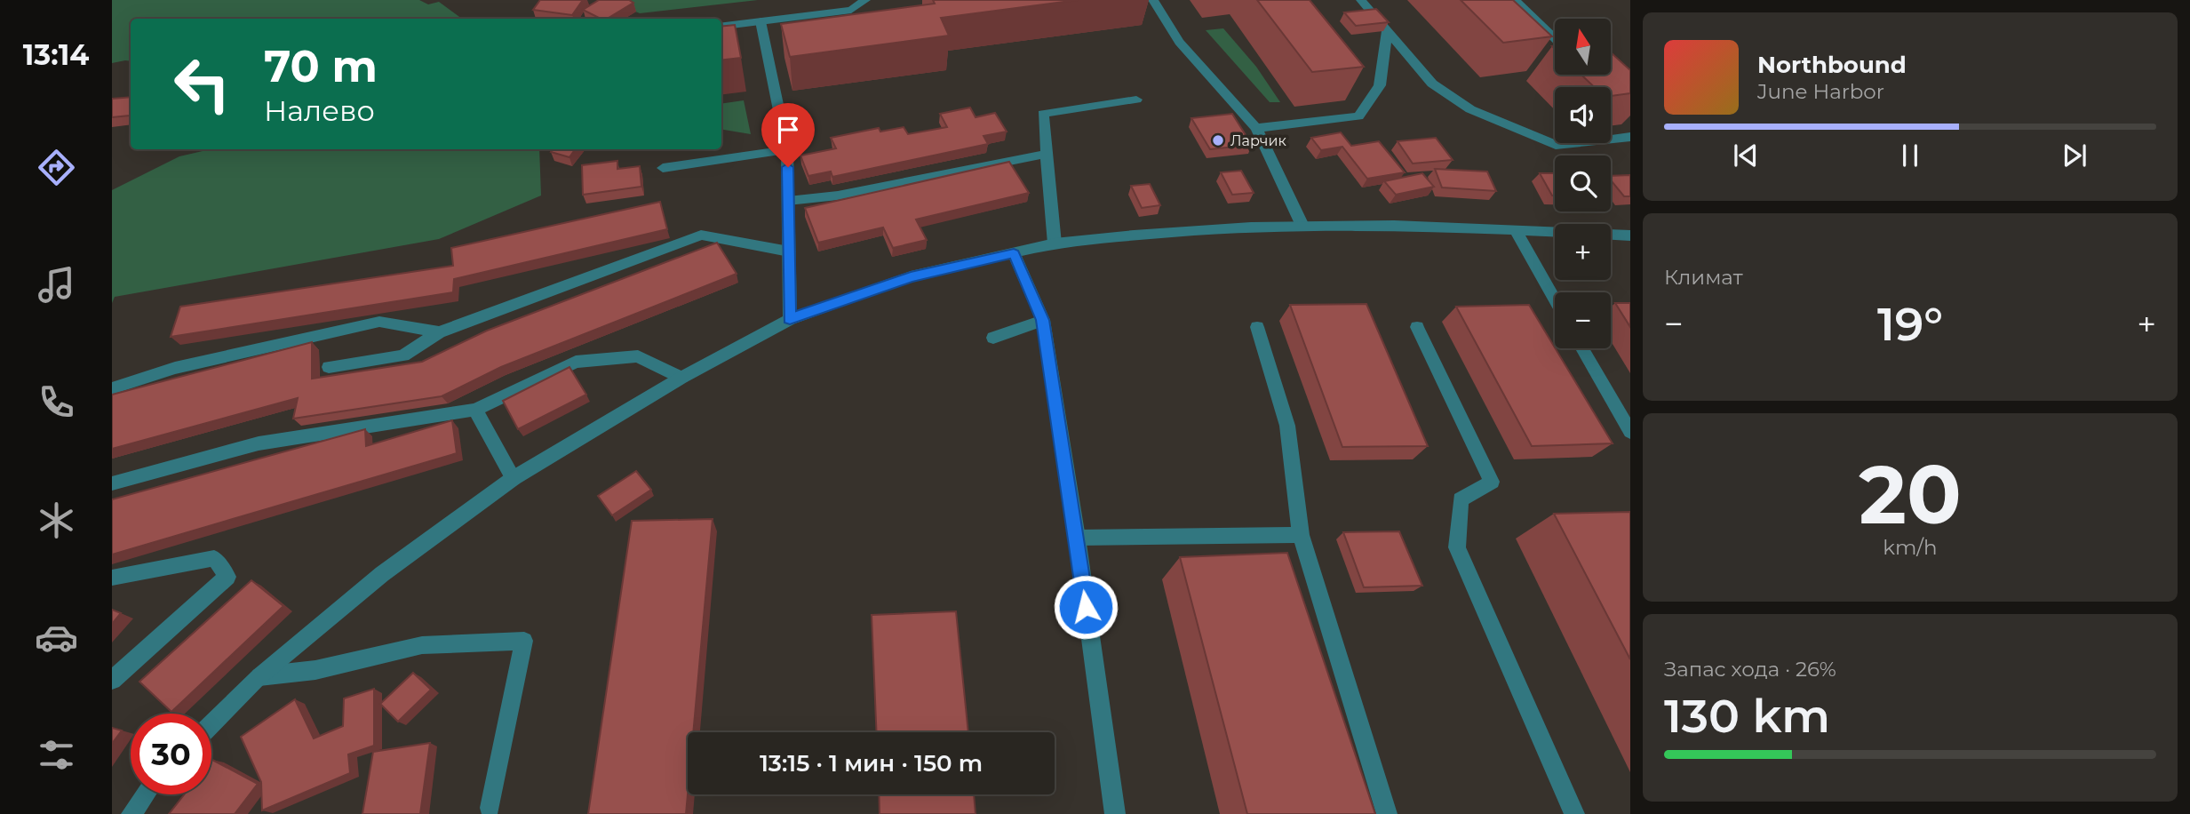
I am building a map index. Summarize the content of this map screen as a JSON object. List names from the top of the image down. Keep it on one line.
{"places":["Ларчик"],"north":"top","page":{"tabs":"13:14","map_buttons":["+","−"],"turn":["70 m","Налево"],"song":["Northbound","June Harbor"],"tile":["Климат",["20","km/h"],["Запас хода · 26%","130 km"]],"heat":["−","19°","+"],"limit":"30","trip":"13:15 · 1 мин · 150 m"}}
